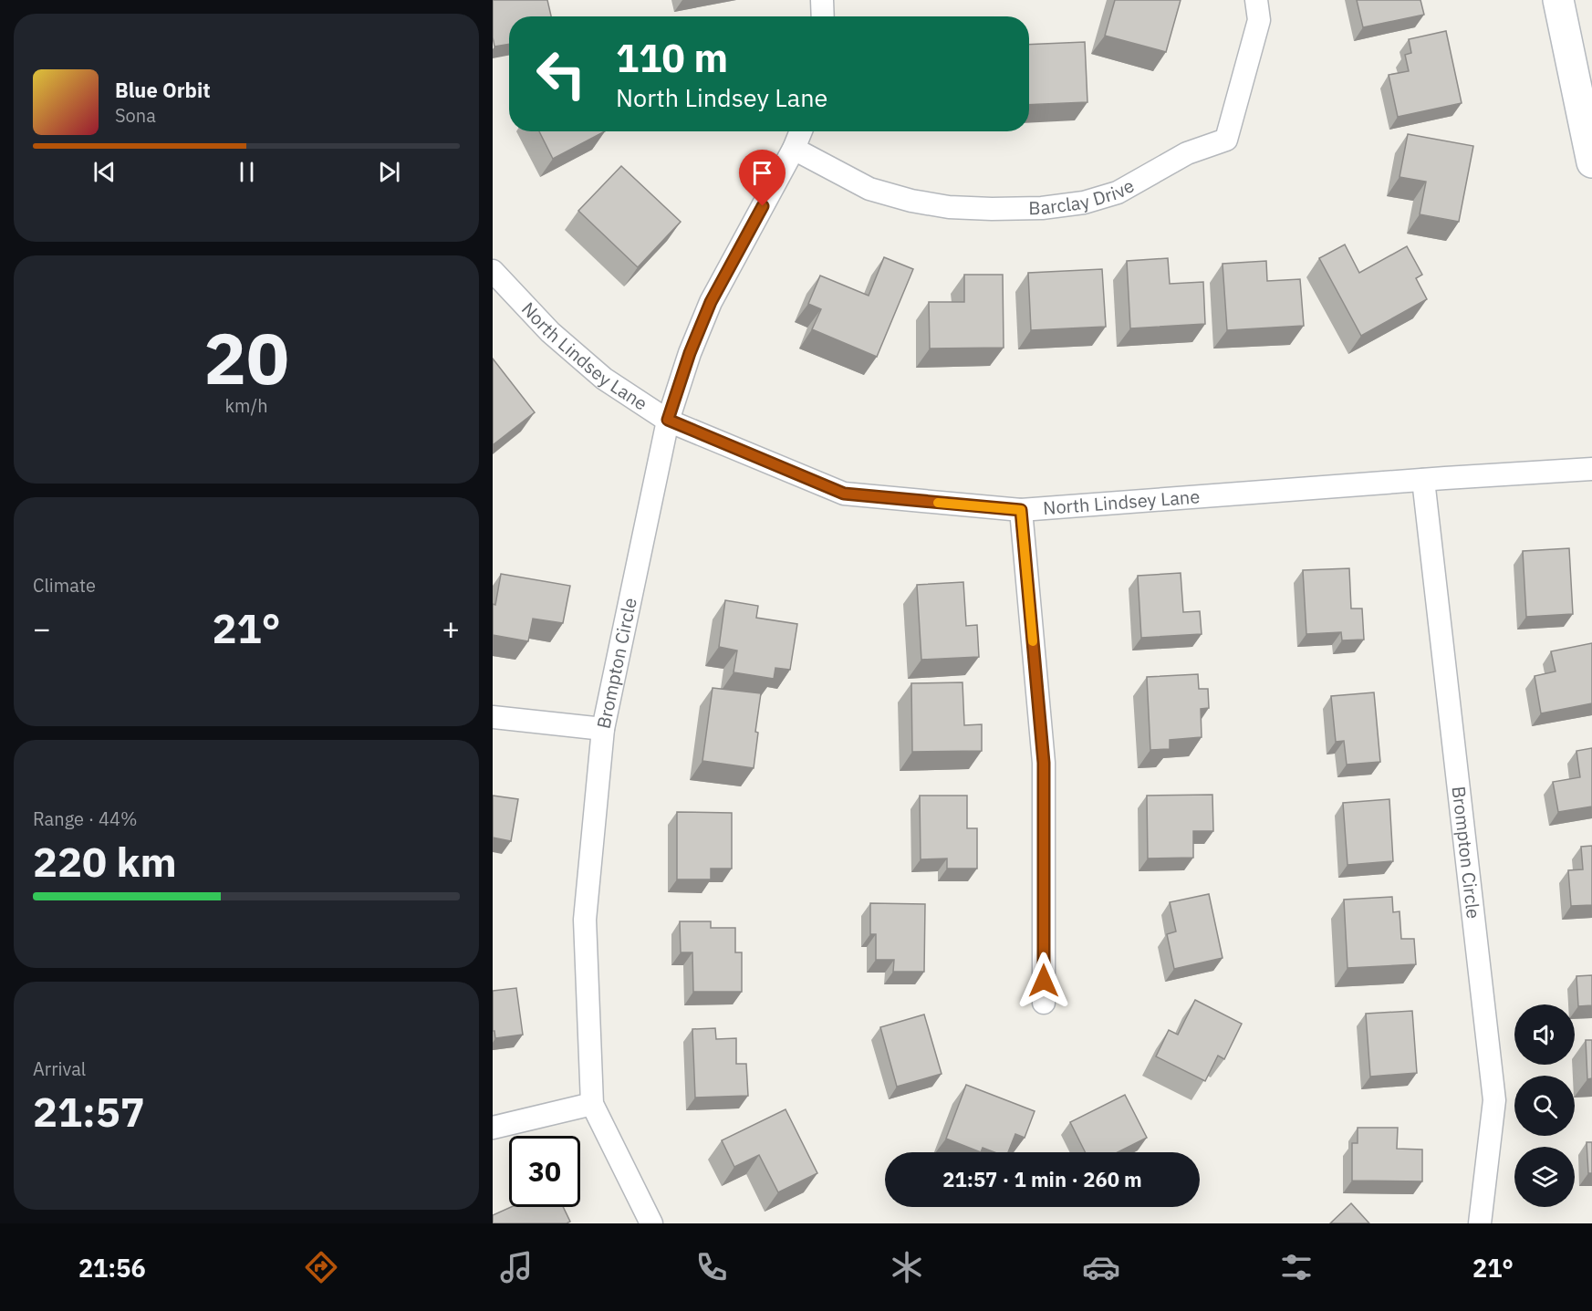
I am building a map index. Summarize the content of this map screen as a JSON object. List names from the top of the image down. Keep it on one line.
{"streets":{"street":["Barclay Drive","North Lindsey Lane","Brompton Circle"]},"crossings":[["Barclay Drive","Brompton Circle"],["North Lindsey Lane","Brompton Circle"]],"page":{"turn":["110 m","North Lindsey Lane"],"song":["Blue Orbit","Sona"],"tile":[["20","km/h"],"Climate",["Range · 44%","220 km"],["Arrival","21:57"]],"heat":["−","21°","+"],"limit":"30","trip":"21:57 · 1 min · 260 m","tabs":["21:56","21°"]}}
